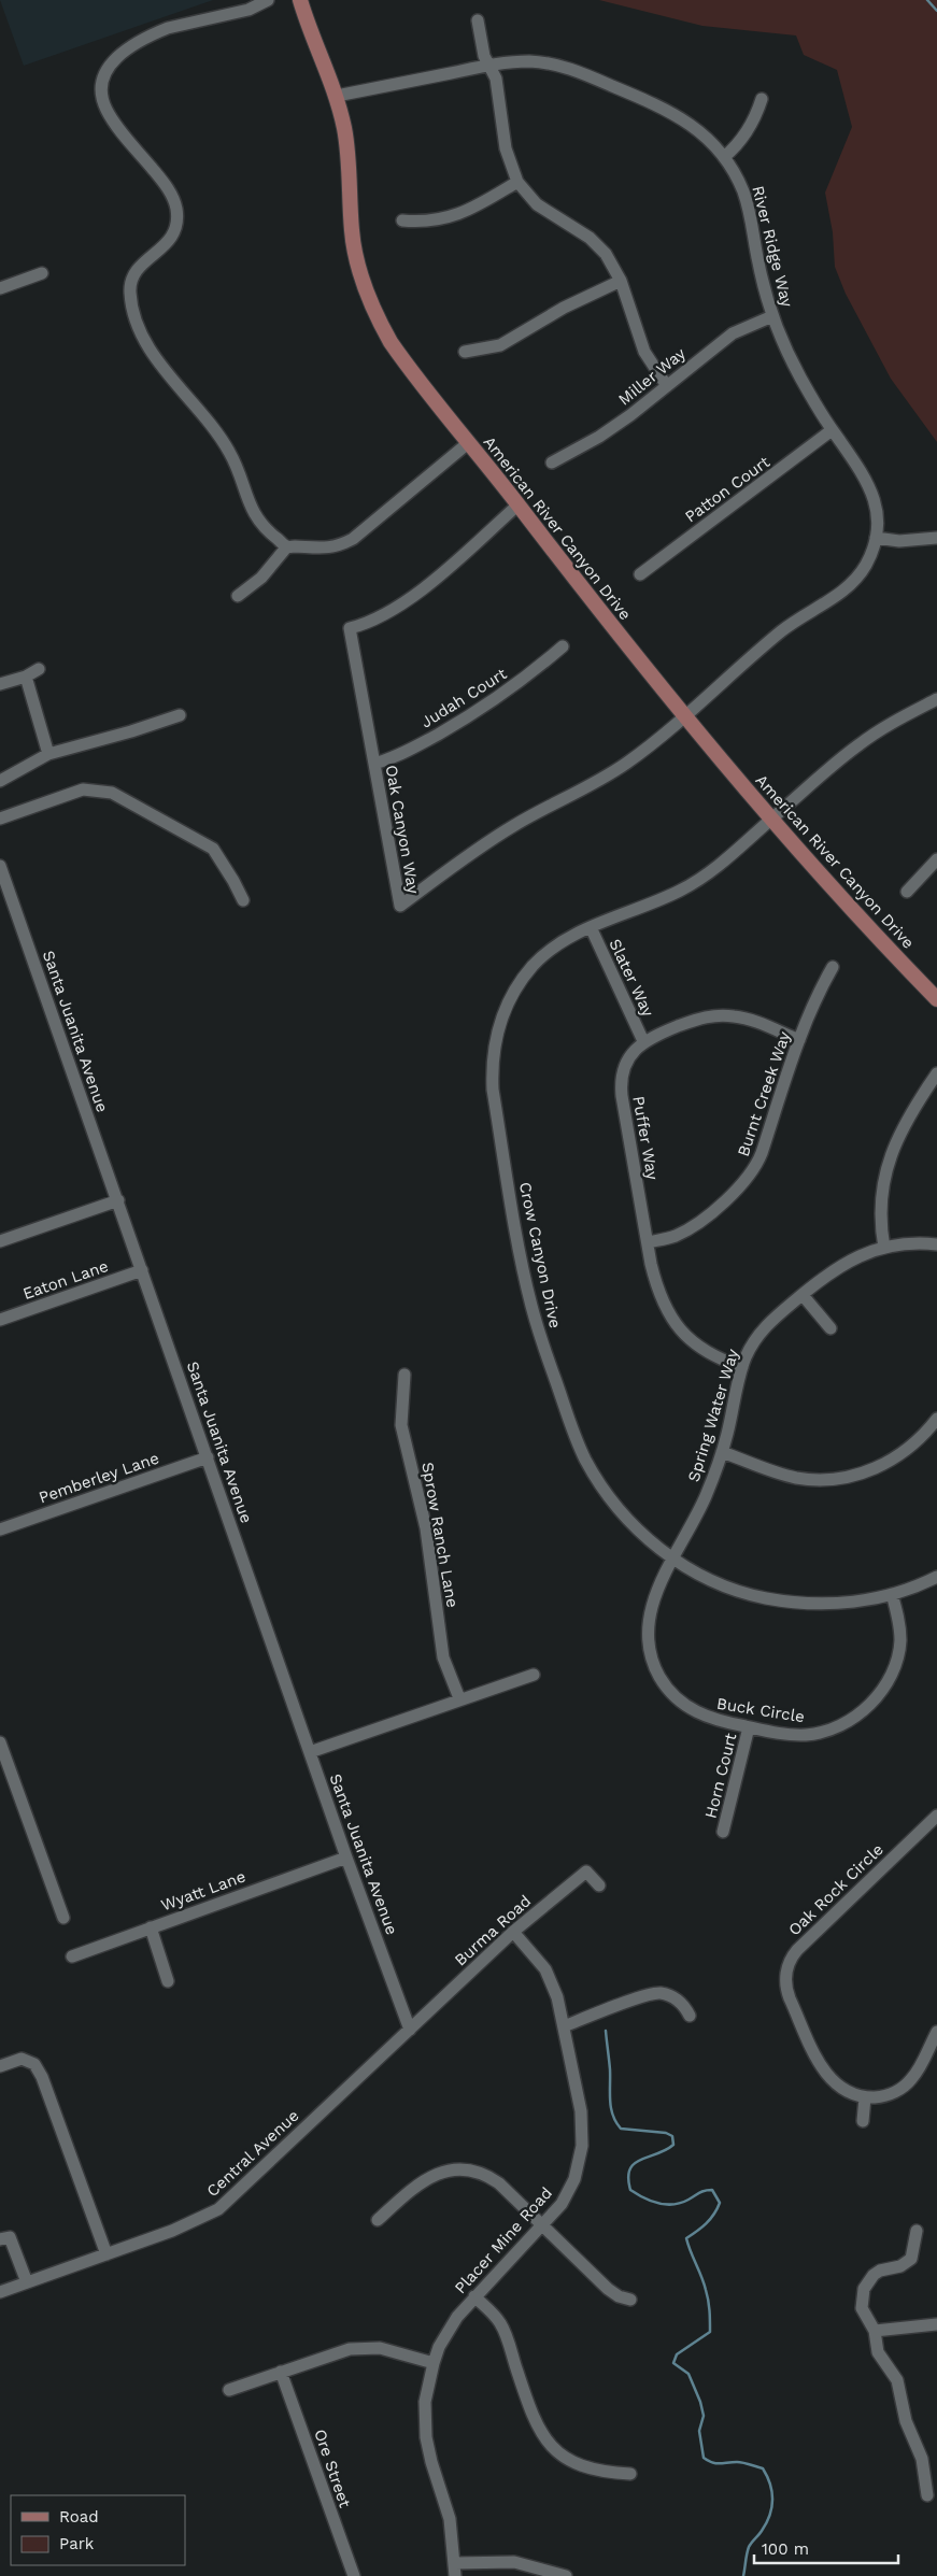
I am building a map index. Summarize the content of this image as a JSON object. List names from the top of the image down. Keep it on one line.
{"streets":{"main road":["American River Canyon Drive"],"street":["River Ridge Way","Miller Way","Patton Court","Judah Court","Oak Canyon Way","Slater Way","Santa Juanita Avenue","Burnt Creek Way","Puffer Way","Crow Canyon Drive","Eaton Lane","Spring Water Way","Pemberley Lane","Sprow Ranch Lane","Buck Circle","Horn Court","Oak Rock Circle","Wyatt Lane","Burma Road","Central Avenue","Placer Mine Road","Ore Street"]},"crossings":[["River Ridge Way","Miller Way"],["River Ridge Way","Patton Court"],["River Ridge Way","American River Canyon Drive"],["River Ridge Way","Oak Canyon Way"],["American River Canyon Drive","Oak Canyon Way"],["American River Canyon Drive","Crow Canyon Drive"],["Judah Court","Oak Canyon Way"],["Slater Way","Puffer Way"],["Slater Way","Crow Canyon Drive"],["Santa Juanita Avenue","Eaton Lane"],["Santa Juanita Avenue","Pemberley Lane"],["Santa Juanita Avenue","Wyatt Lane"],["Santa Juanita Avenue","Burma Road"],["Santa Juanita Avenue","Central Avenue"],["Burnt Creek Way","Puffer Way"],["Puffer Way","Spring Water Way"],["Crow Canyon Drive","Spring Water Way"],["Crow Canyon Drive","Buck Circle"],["Spring Water Way","Buck Circle"],["Buck Circle","Horn Court"],["Burma Road","Central Avenue"],["Burma Road","Placer Mine Road"]],"legend":["Road","Park"],"scale_bar":"100 m"}
